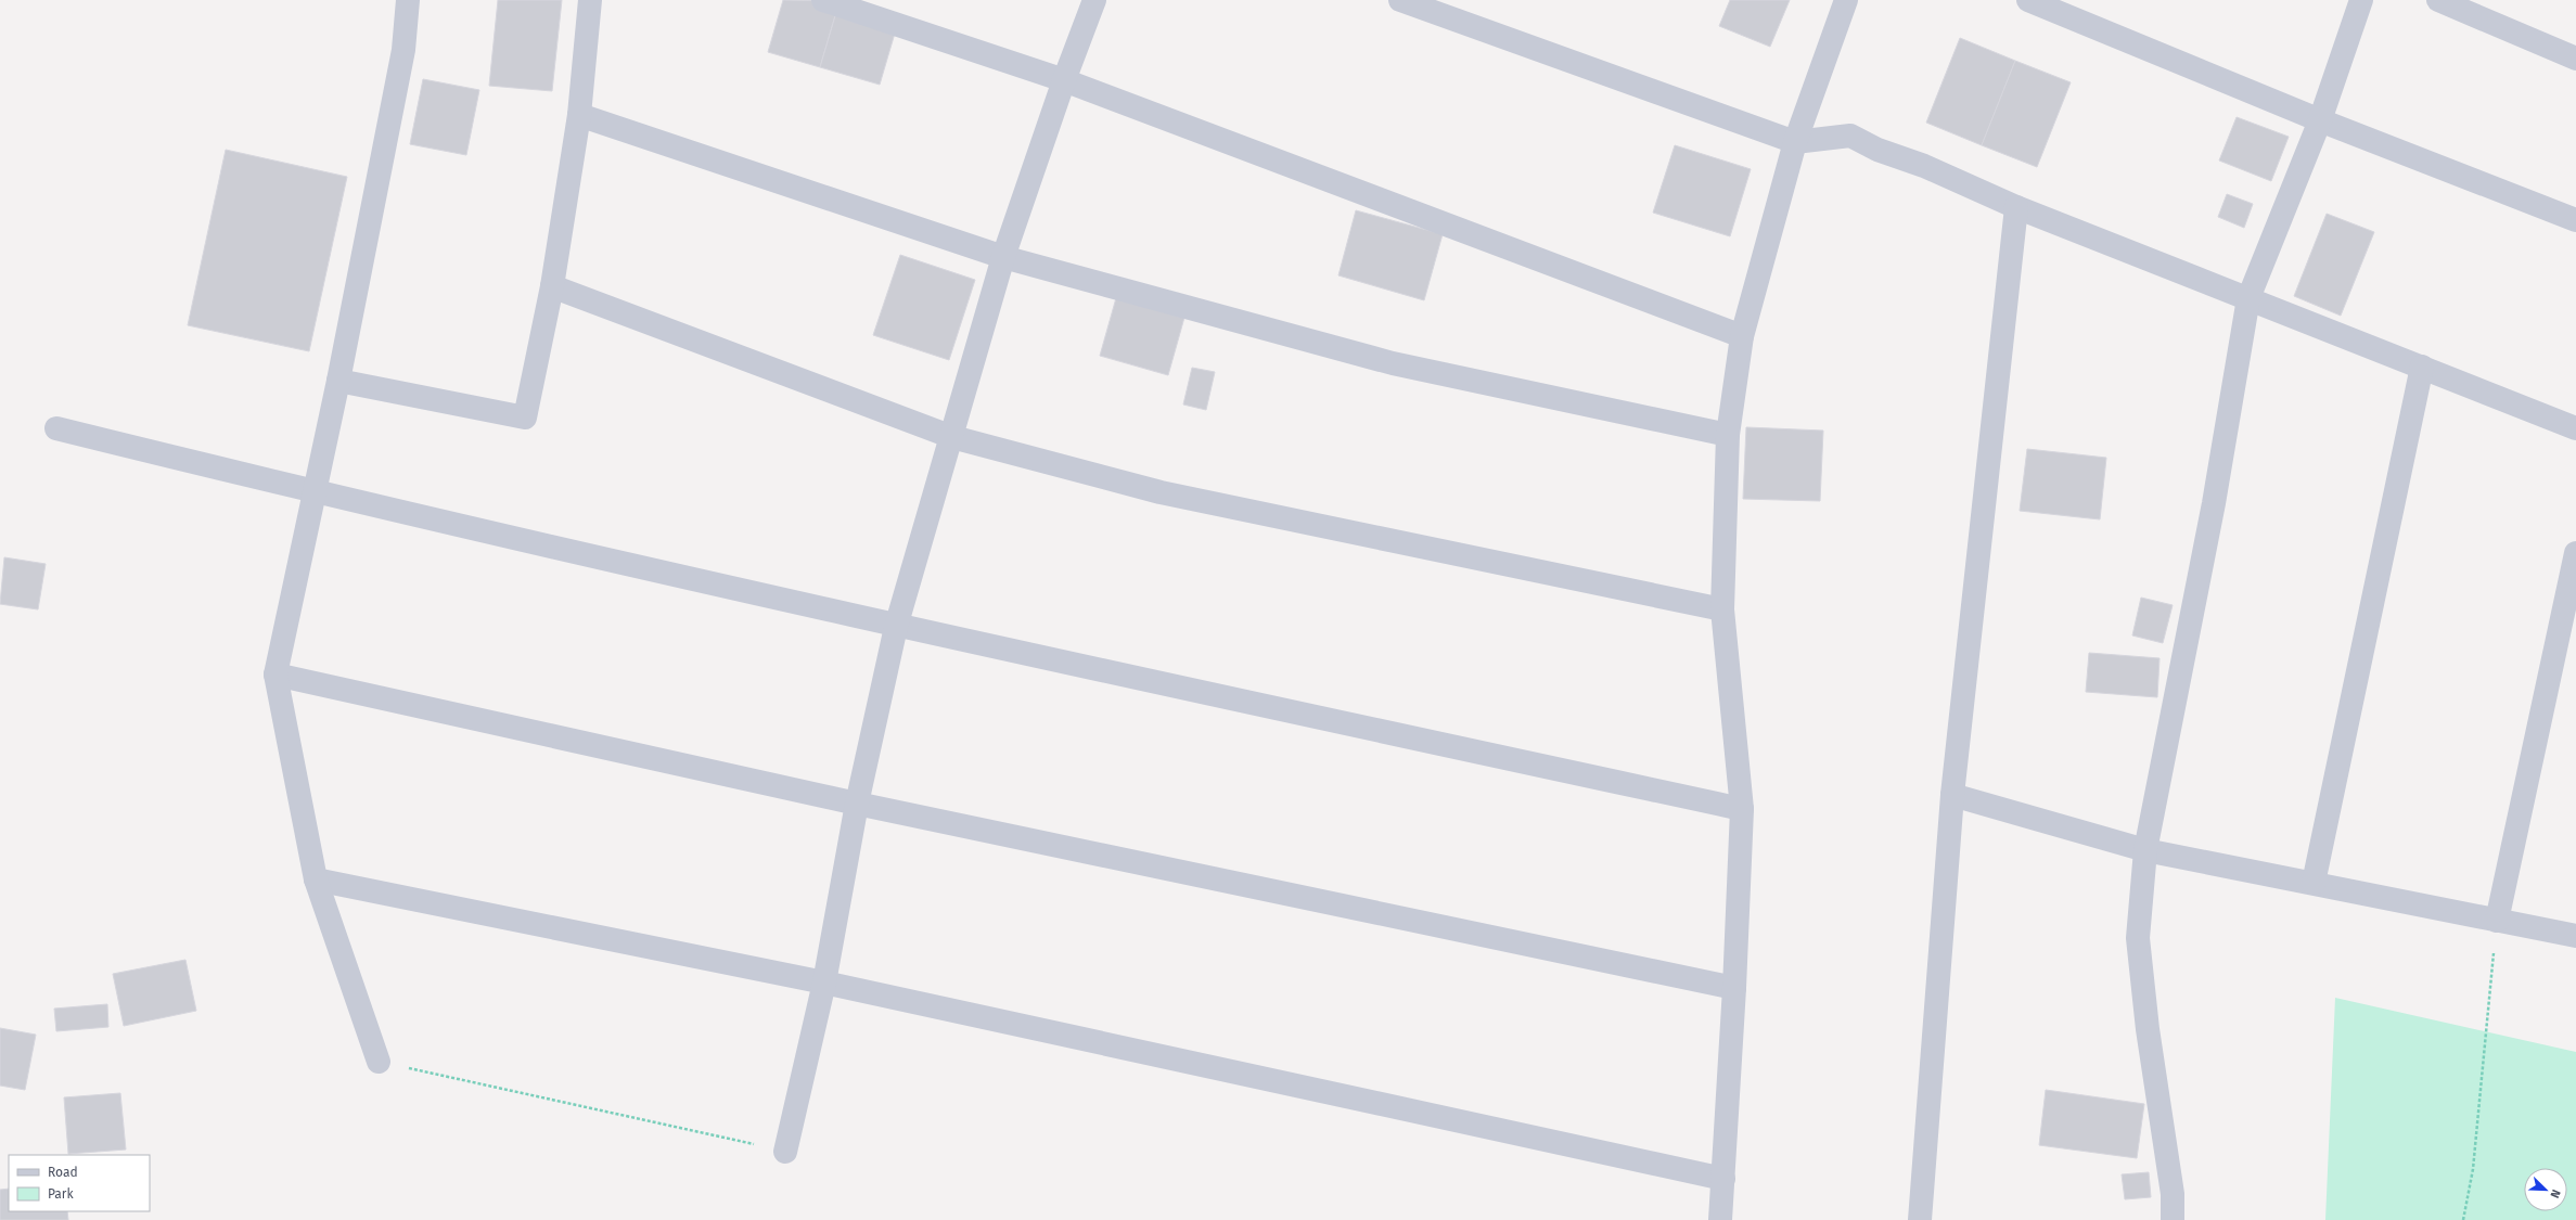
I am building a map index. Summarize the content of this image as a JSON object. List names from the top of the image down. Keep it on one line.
{"legend":["Road","Park"],"north":"bottom right"}
